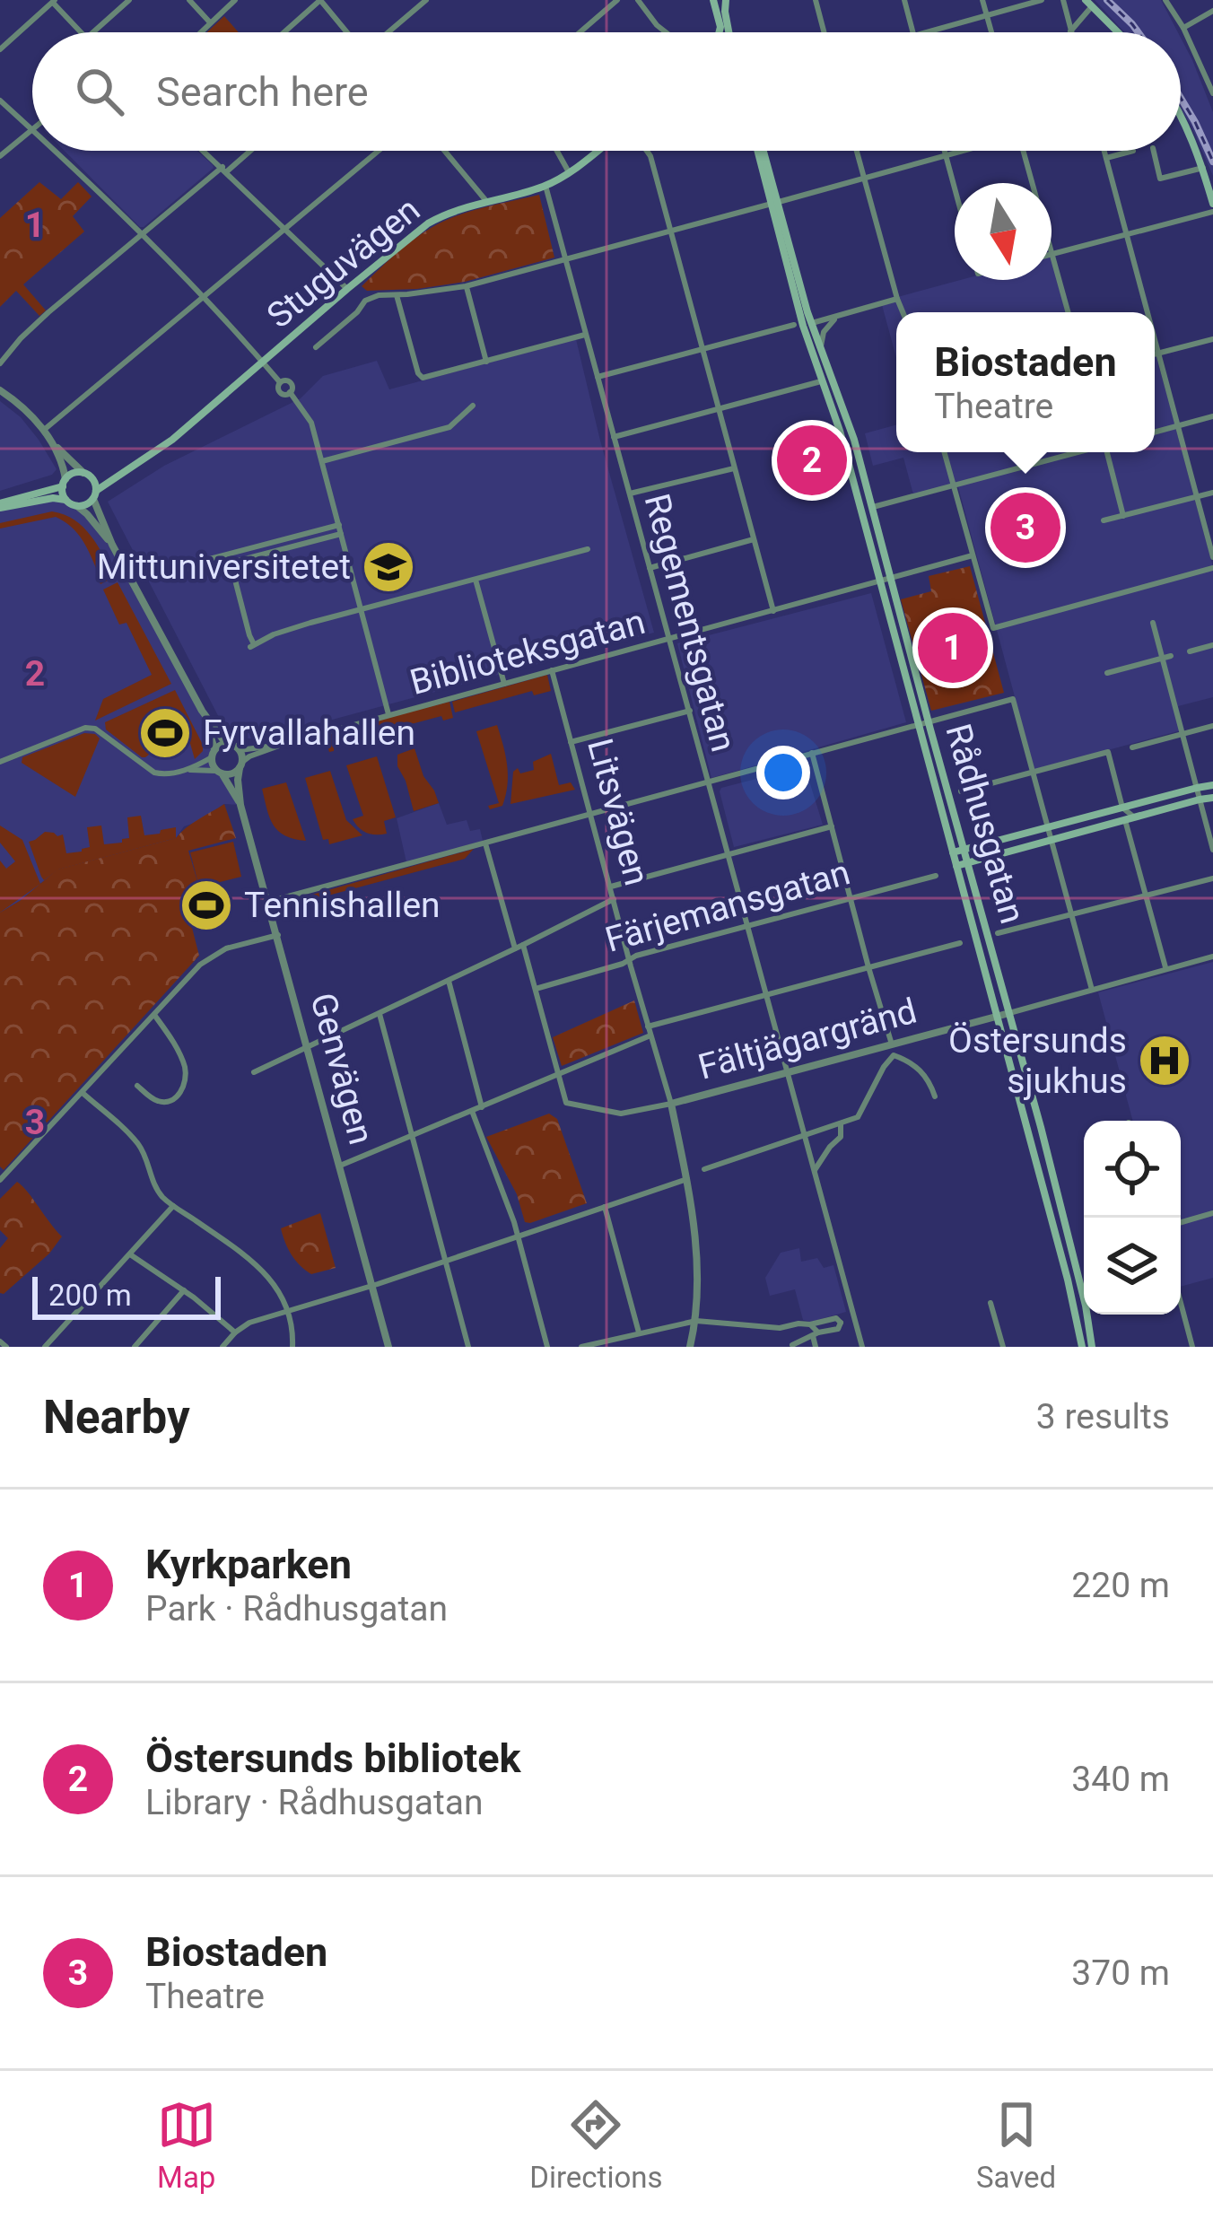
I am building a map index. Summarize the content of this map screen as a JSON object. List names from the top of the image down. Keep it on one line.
{"streets":{"main road":["Stuguvägen","Rådhusgatan"],"street":["Regementsgatan","Biblioteksgatan","Litsvägen","Färjemansgatan","Fältjägargränd","Genvägen"]},"crossings":[["Stuguvägen","Regementsgatan"],["Regementsgatan","Biblioteksgatan"],["Regementsgatan","Färjemansgatan"],["Regementsgatan","Fältjägargränd"],["Biblioteksgatan","Litsvägen"],["Biblioteksgatan","Rådhusgatan"],["Biblioteksgatan","Genvägen"],["Litsvägen","Färjemansgatan"],["Litsvägen","Fältjägargränd"],["Rådhusgatan","Fältjägargränd"]],"places":{"school or university":["Mittuniversitetet"],"sports":["Fyrvallahallen","Tennishallen"],"hospital":["Östersunds sjukhus"]},"scale_bar":"200 m","north":"bottom","page":{"search":"Search here","popup":["Biostaden","Theatre"],"pins":["2","3","1"],"scale":"200 m","heading":["Nearby","3 results"],"list":[{"mark":"1","name":"Kyrkparken","note":"Park · Rådhusgatan","value":"220 m"},{"mark":"2","name":"Östersunds bibliotek","note":"Library · Rådhusgatan","value":"340 m"},{"mark":"3","name":"Biostaden","note":"Theatre","value":"370 m"}],"nav":["Map","Directions","Saved"]},"grid":{"rows":["1","2","3"]}}
